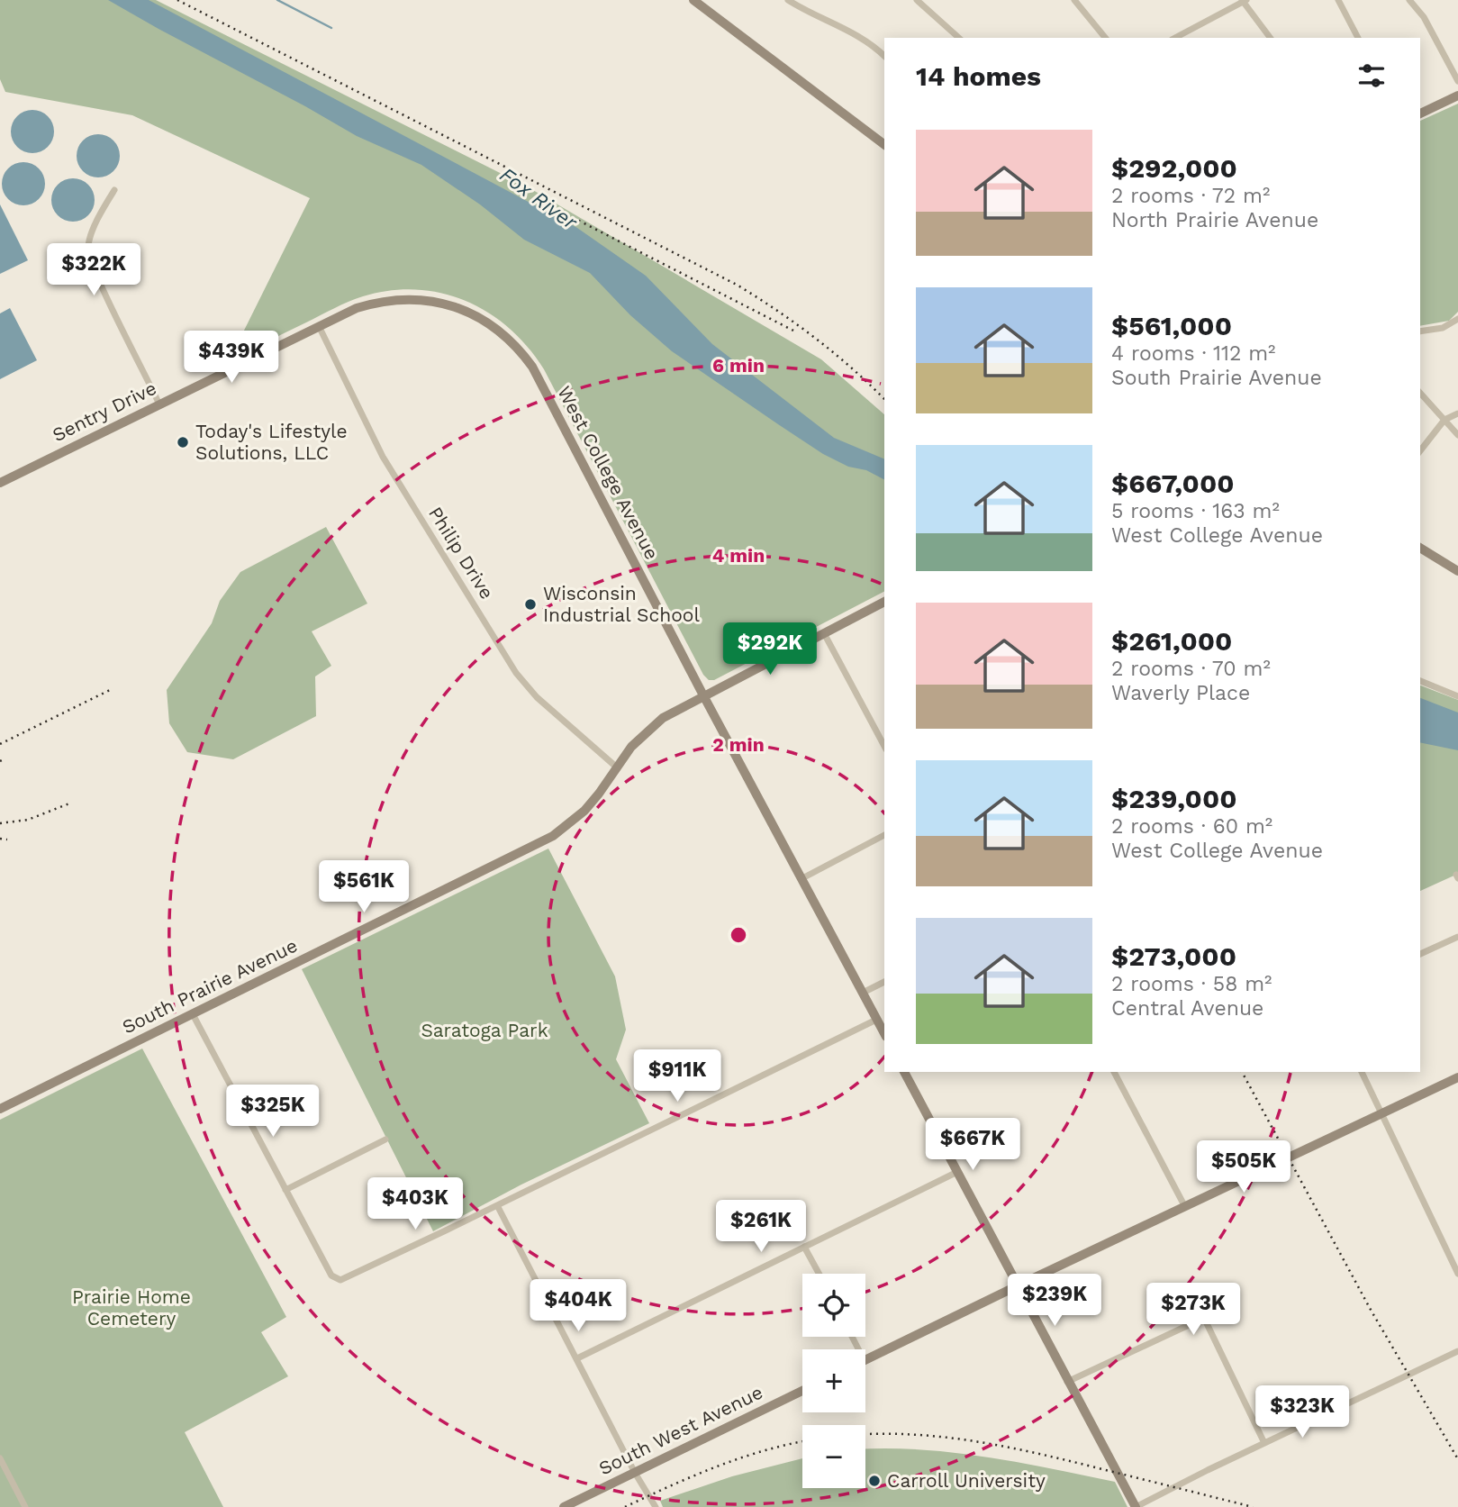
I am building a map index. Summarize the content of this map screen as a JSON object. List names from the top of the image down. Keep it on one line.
{"streets":{"street":["Sentry Drive","West College Avenue","Philip Drive","South Prairie Avenue","South West Avenue"]},"crossings":[["Sentry Drive","West College Avenue"],["Sentry Drive","Philip Drive"],["West College Avenue","South Prairie Avenue"],["Philip Drive","South Prairie Avenue"]],"water":["Fox River"],"parks":["Saratoga Park","Prairie Home Cemetery"],"places":["Today's Lifestyle Solutions, LLC","Wisconsin Industrial School","Carroll University"],"page":{"heading":"14 homes","list":[{"name":"$292,000","note":"2 rooms · 72 m² · North Prairie Avenue"},{"name":"$561,000","note":"4 rooms · 112 m² · South Prairie Avenue"},{"name":"$667,000","note":"5 rooms · 163 m² · West College Avenue"},{"name":"$261,000","note":"2 rooms · 70 m² · Waverly Place"},{"name":"$239,000","note":"2 rooms · 60 m² · West College Avenue"},{"name":"$273,000","note":"2 rooms · 58 m² · Central Avenue"}],"price":["$322K","$439K","$292K","$561K","$911K","$325K","$667K","$505K","$403K","$261K","$239K","$404K","$273K","$323K"],"map_buttons":["+","−"]},"rings":["6 min","4 min","2 min"]}
